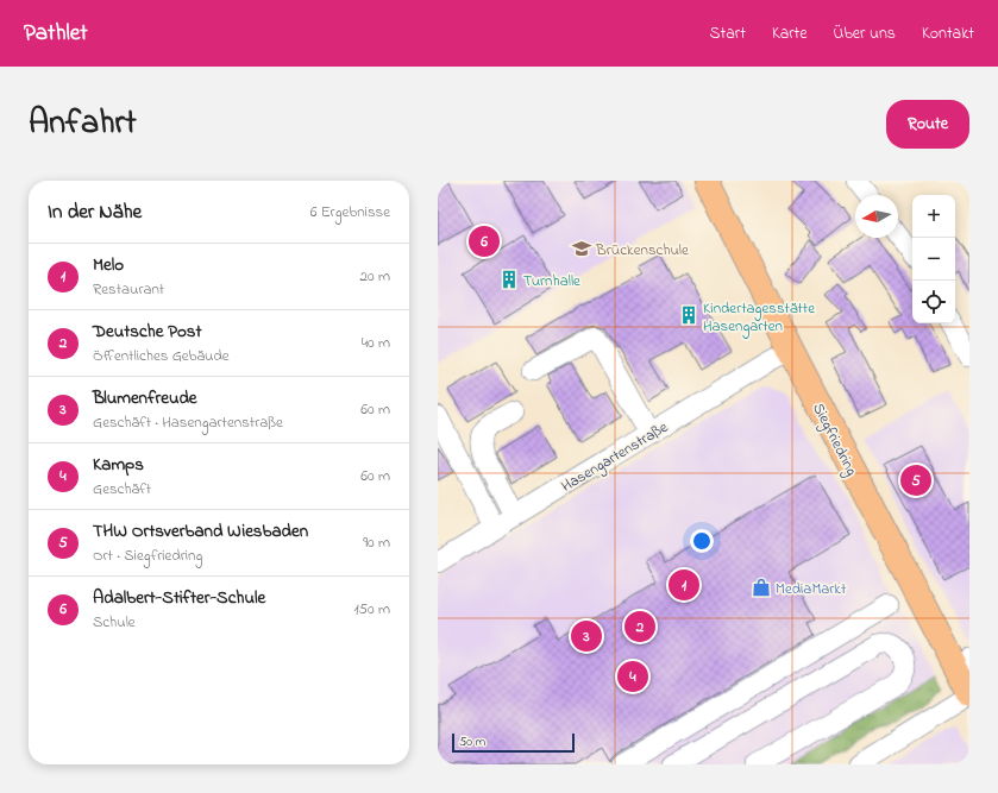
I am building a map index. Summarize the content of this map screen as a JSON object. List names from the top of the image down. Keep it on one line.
{"streets":{"main road":["Siegfriedring"],"street":["Hasengartenstraße"]},"crossings":[["Siegfriedring","Hasengartenstraße"]],"places":{"school or university":["Brückenschule"],"building":["Turnhalle","Kindertagesstätte Hasengarten"],"shop":["MediaMarkt"]},"scale_bar":"50 m","north":"left","page":{"header":"Pathlet","nav":["Start","Karte","Über uns","Kontakt"],"title":"Anfahrt","buttons":"Route","heading":["In der Nähe","6 Ergebnisse"],"map_buttons":["+","−"],"pins":["6","5","1","2","3","4"],"list":[{"mark":"1","name":"Melo","note":"Restaurant","value":"20 m"},{"mark":"2","name":"Deutsche Post","note":"Öffentliches Gebäude","value":"40 m"},{"mark":"3","name":"Blumenfreude","note":"Geschäft · Hasengartenstraße","value":"60 m"},{"mark":"4","name":"Kamps","note":"Geschäft","value":"60 m"},{"mark":"5","name":"THW Ortsverband Wiesbaden","note":"Ort · Siegfriedring","value":"90 m"},{"mark":"6","name":"Adalbert-Stifter-Schule","note":"Schule","value":"150 m"}],"scale":"50 m"}}
